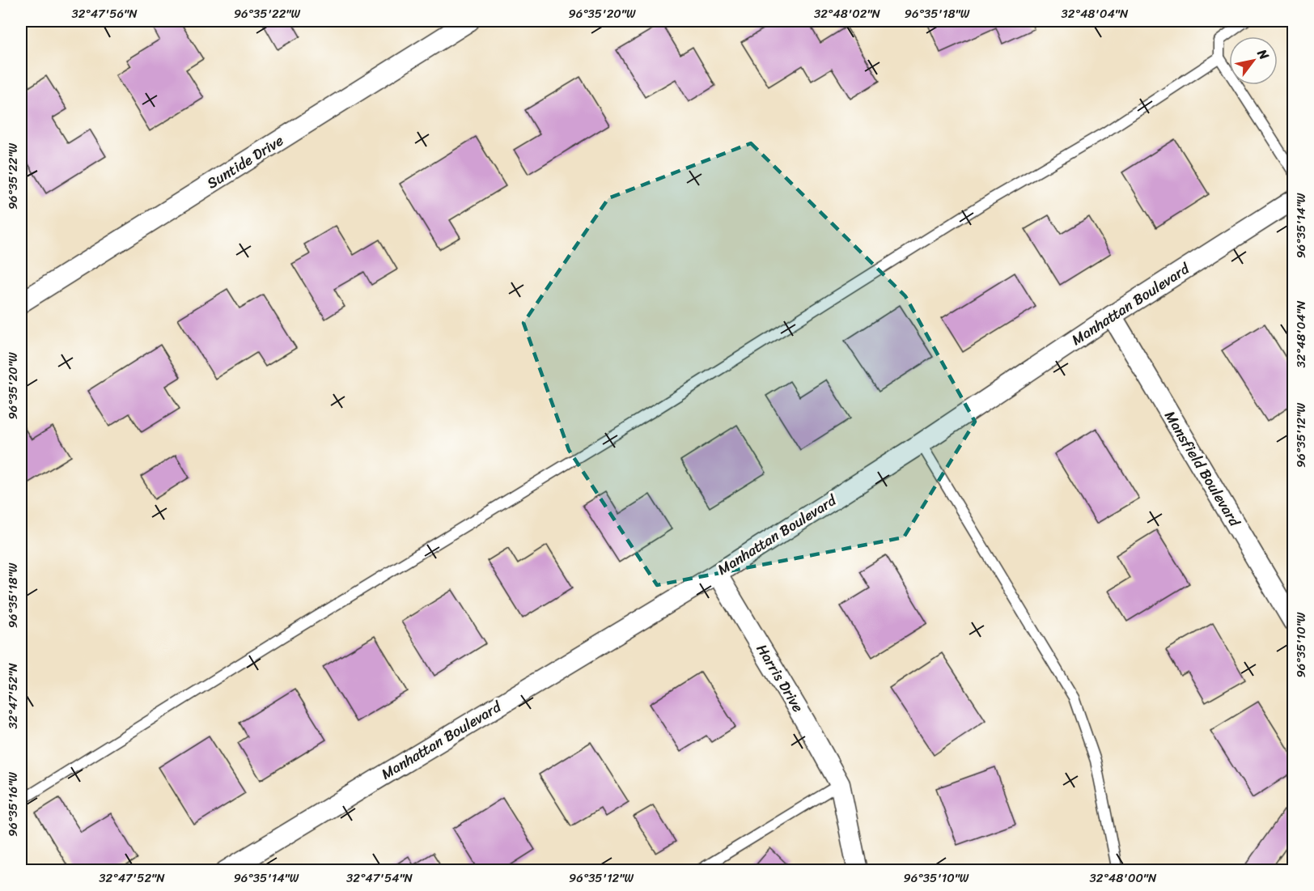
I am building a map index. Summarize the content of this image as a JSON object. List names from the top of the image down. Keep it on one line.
{"streets":{"street":["Suntide Drive","Manhattan Boulevard","Mansfield Boulevard","Harris Drive"]},"crossings":[["Manhattan Boulevard","Mansfield Boulevard"],["Manhattan Boulevard","Harris Drive"]],"north":"top right","coordinates":["32°47'56\"N","96°35'22\"W","96°35'20\"W","32°48'02\"N","96°35'18\"W","32°48'04\"N","96°35'14\"W","96°35'12\"W","96°35'10\"W","32°47'52\"N","96°35'16\"W","32°47'54\"N","32°48'00\"N"]}
